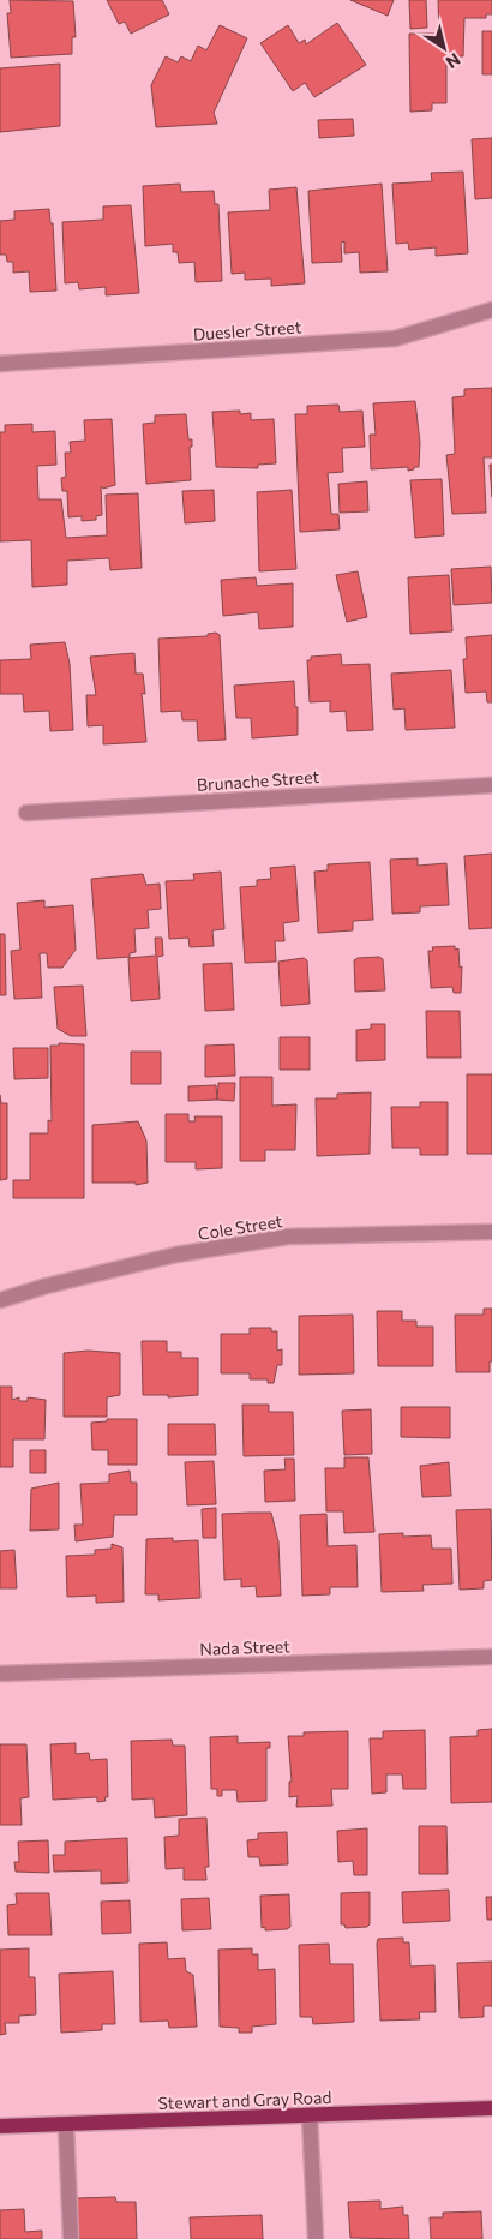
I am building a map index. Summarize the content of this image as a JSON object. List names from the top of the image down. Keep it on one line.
{"streets":{"main road":["Stewart and Gray Road"],"street":["Duesler Street","Brunache Street","Cole Street","Nada Street"]},"north":"bottom right"}
